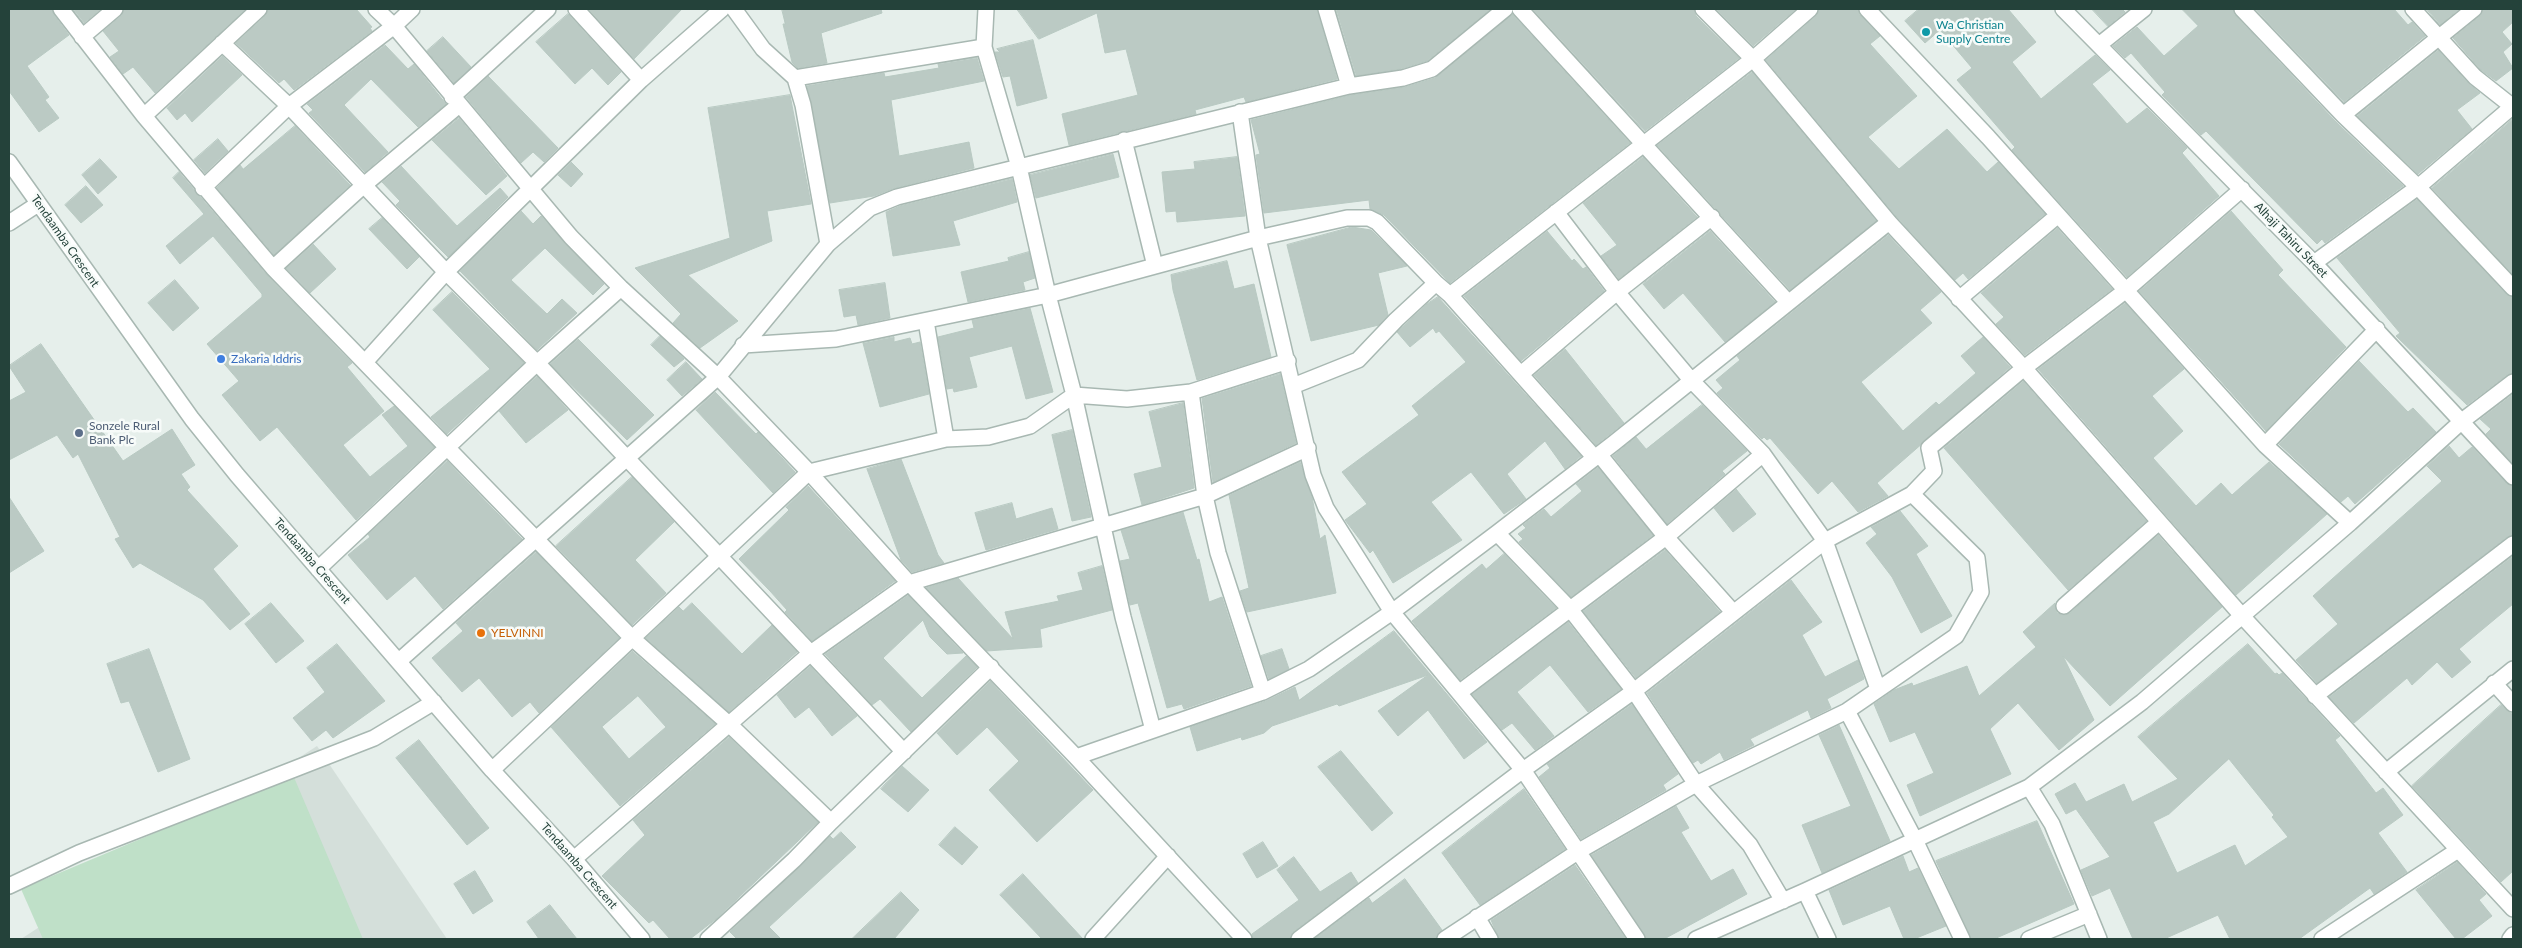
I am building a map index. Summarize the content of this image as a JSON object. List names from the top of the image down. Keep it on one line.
{"streets":{"street":["Alhaji Tahiru Street","Tendaamba Crescent"]},"places":["Wa Christian Supply Centre","Zakaria Iddris","Sonzele Rural Bank Plc","YELVINNI"]}
